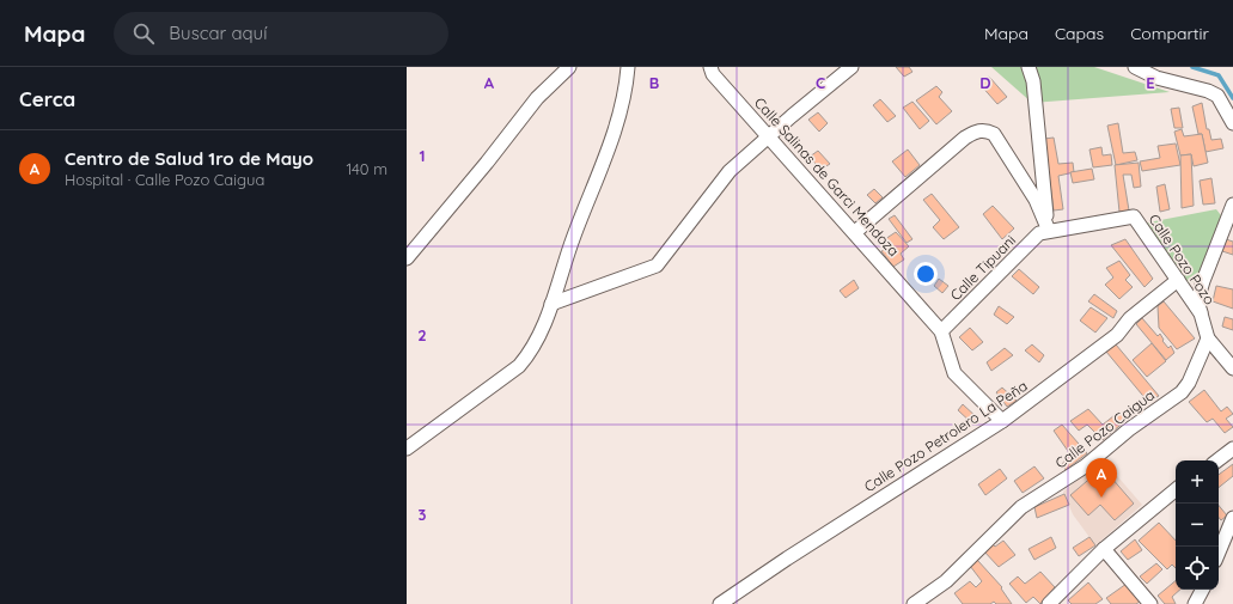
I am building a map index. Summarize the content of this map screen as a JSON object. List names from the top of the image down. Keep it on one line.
{"streets":{"street":["Calle Salinas de Garci Mendoza","Calle Pozo Pozo","Calle Tipuani","Calle Pozo Caigua","Calle Pozo Petrolero La Peña"]},"crossings":[["Calle Salinas de Garci Mendoza","Calle Tipuani"],["Calle Salinas de Garci Mendoza","Calle Pozo Petrolero La Peña"],["Calle Pozo Pozo","Calle Tipuani"],["Calle Pozo Pozo","Calle Pozo Caigua"],["Calle Pozo Pozo","Calle Pozo Petrolero La Peña"]],"page":{"header":"Mapa","search":"Buscar aquí","nav":["Mapa","Capas","Compartir"],"heading":"Cerca","list":[{"mark":"A","name":"Centro de Salud 1ro de Mayo","note":"Hospital · Calle Pozo Caigua","value":"140 m"}],"pins":"A","map_buttons":["+","−"]},"grid":{"columns":["A","B","C","D","E"],"rows":["1","2","3"]}}
